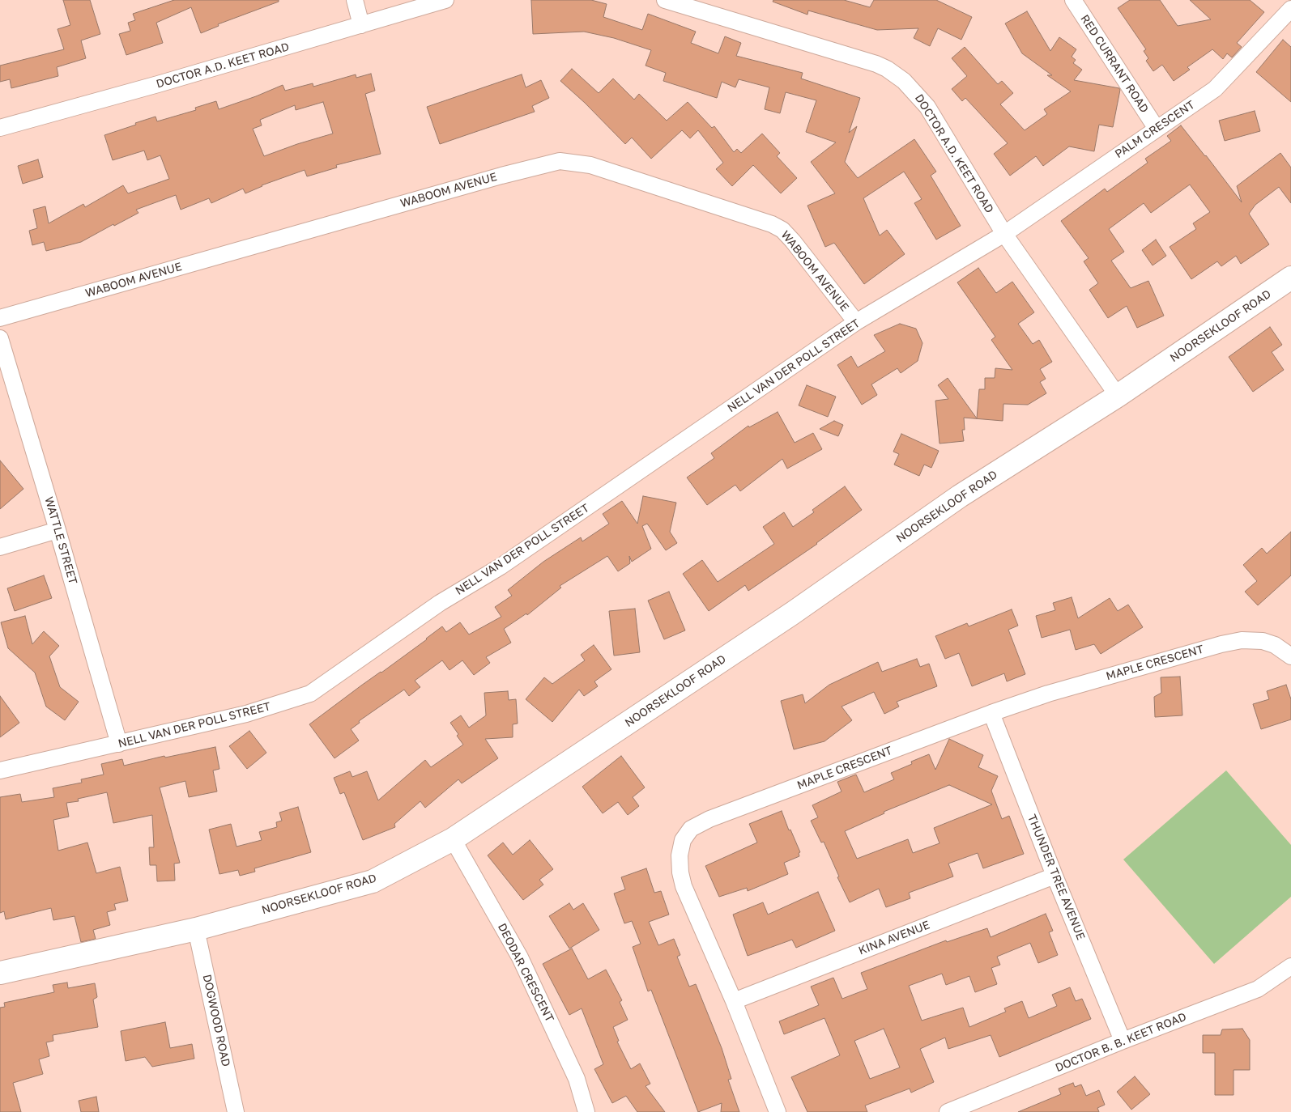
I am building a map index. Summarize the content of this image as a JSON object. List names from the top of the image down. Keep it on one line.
{"streets":{"street":["RED CURRANT ROAD","DOCTOR A.D. KEET ROAD","PALM CRESCENT","WABOOM AVENUE","NOORSEKLOOF ROAD","NELL VAN DER POLL STREET","WATTLE STREET","MAPLE CRESCENT","THUNDER TREE AVENUE","KINA AVENUE","DEODAR CRESCENT","DOGWOOD ROAD","DOCTOR B. B. KEET ROAD"]},"crossings":[["RED CURRANT ROAD","PALM CRESCENT"],["DOCTOR A.D. KEET ROAD","PALM CRESCENT"],["DOCTOR A.D. KEET ROAD","NOORSEKLOOF ROAD"],["DOCTOR A.D. KEET ROAD","NELL VAN DER POLL STREET"],["PALM CRESCENT","NELL VAN DER POLL STREET"],["WABOOM AVENUE","NELL VAN DER POLL STREET"],["NOORSEKLOOF ROAD","DEODAR CRESCENT"],["NOORSEKLOOF ROAD","DOGWOOD ROAD"],["NELL VAN DER POLL STREET","WATTLE STREET"],["MAPLE CRESCENT","THUNDER TREE AVENUE"],["MAPLE CRESCENT","KINA AVENUE"],["THUNDER TREE AVENUE","KINA AVENUE"],["THUNDER TREE AVENUE","DOCTOR B. B. KEET ROAD"]]}
